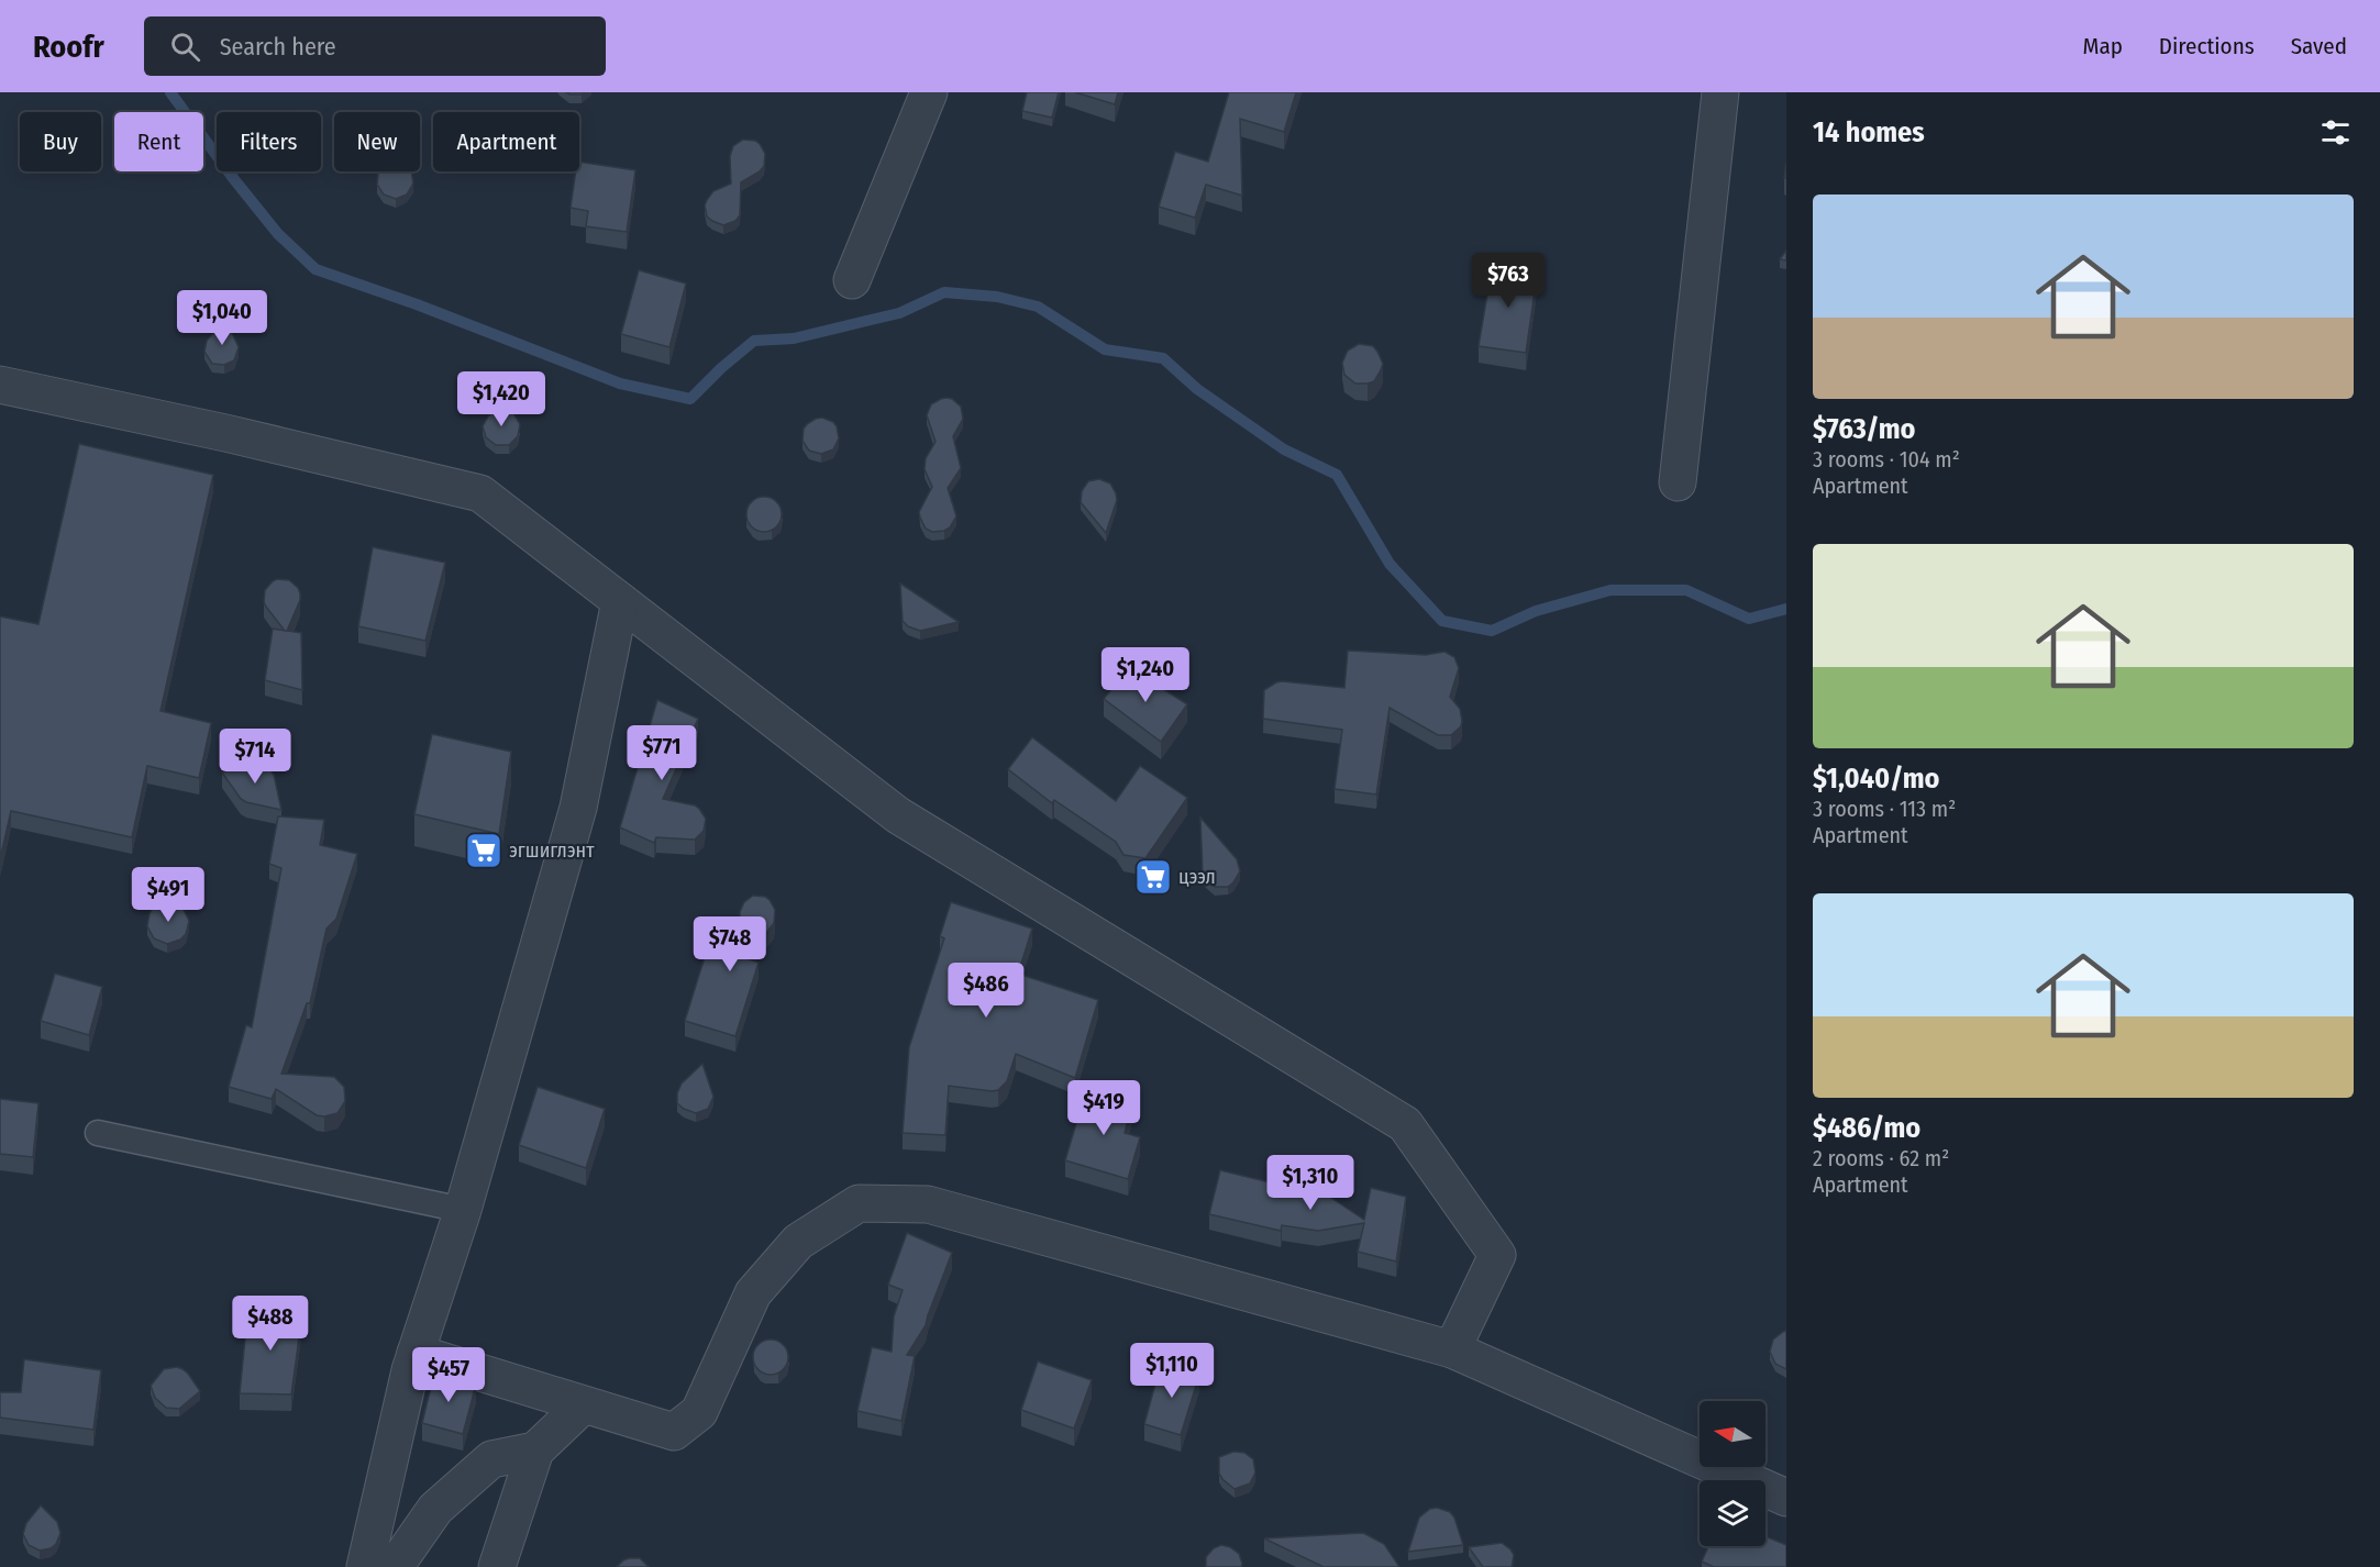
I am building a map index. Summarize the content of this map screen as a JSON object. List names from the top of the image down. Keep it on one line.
{"places":{"supermarket":["эгшиглэнт","цээл"]},"north":"left","page":{"header":"Roofr","search":"Search here","nav":["Map","Directions","Saved"],"heading":"14 homes","chip":["Buy","Rent","Filters","New","Apartment"],"list":[{"name":"$763/mo","note":"3 rooms · 104 m² · Apartment"},{"name":"$1,040/mo","note":"3 rooms · 113 m² · Apartment"},{"name":"$486/mo","note":"2 rooms · 62 m² · Apartment"}],"price":["$763","$1,040","$1,420","$1,240","$771","$714","$491","$748","$486","$419","$1,310","$488","$1,110","$457"]}}
